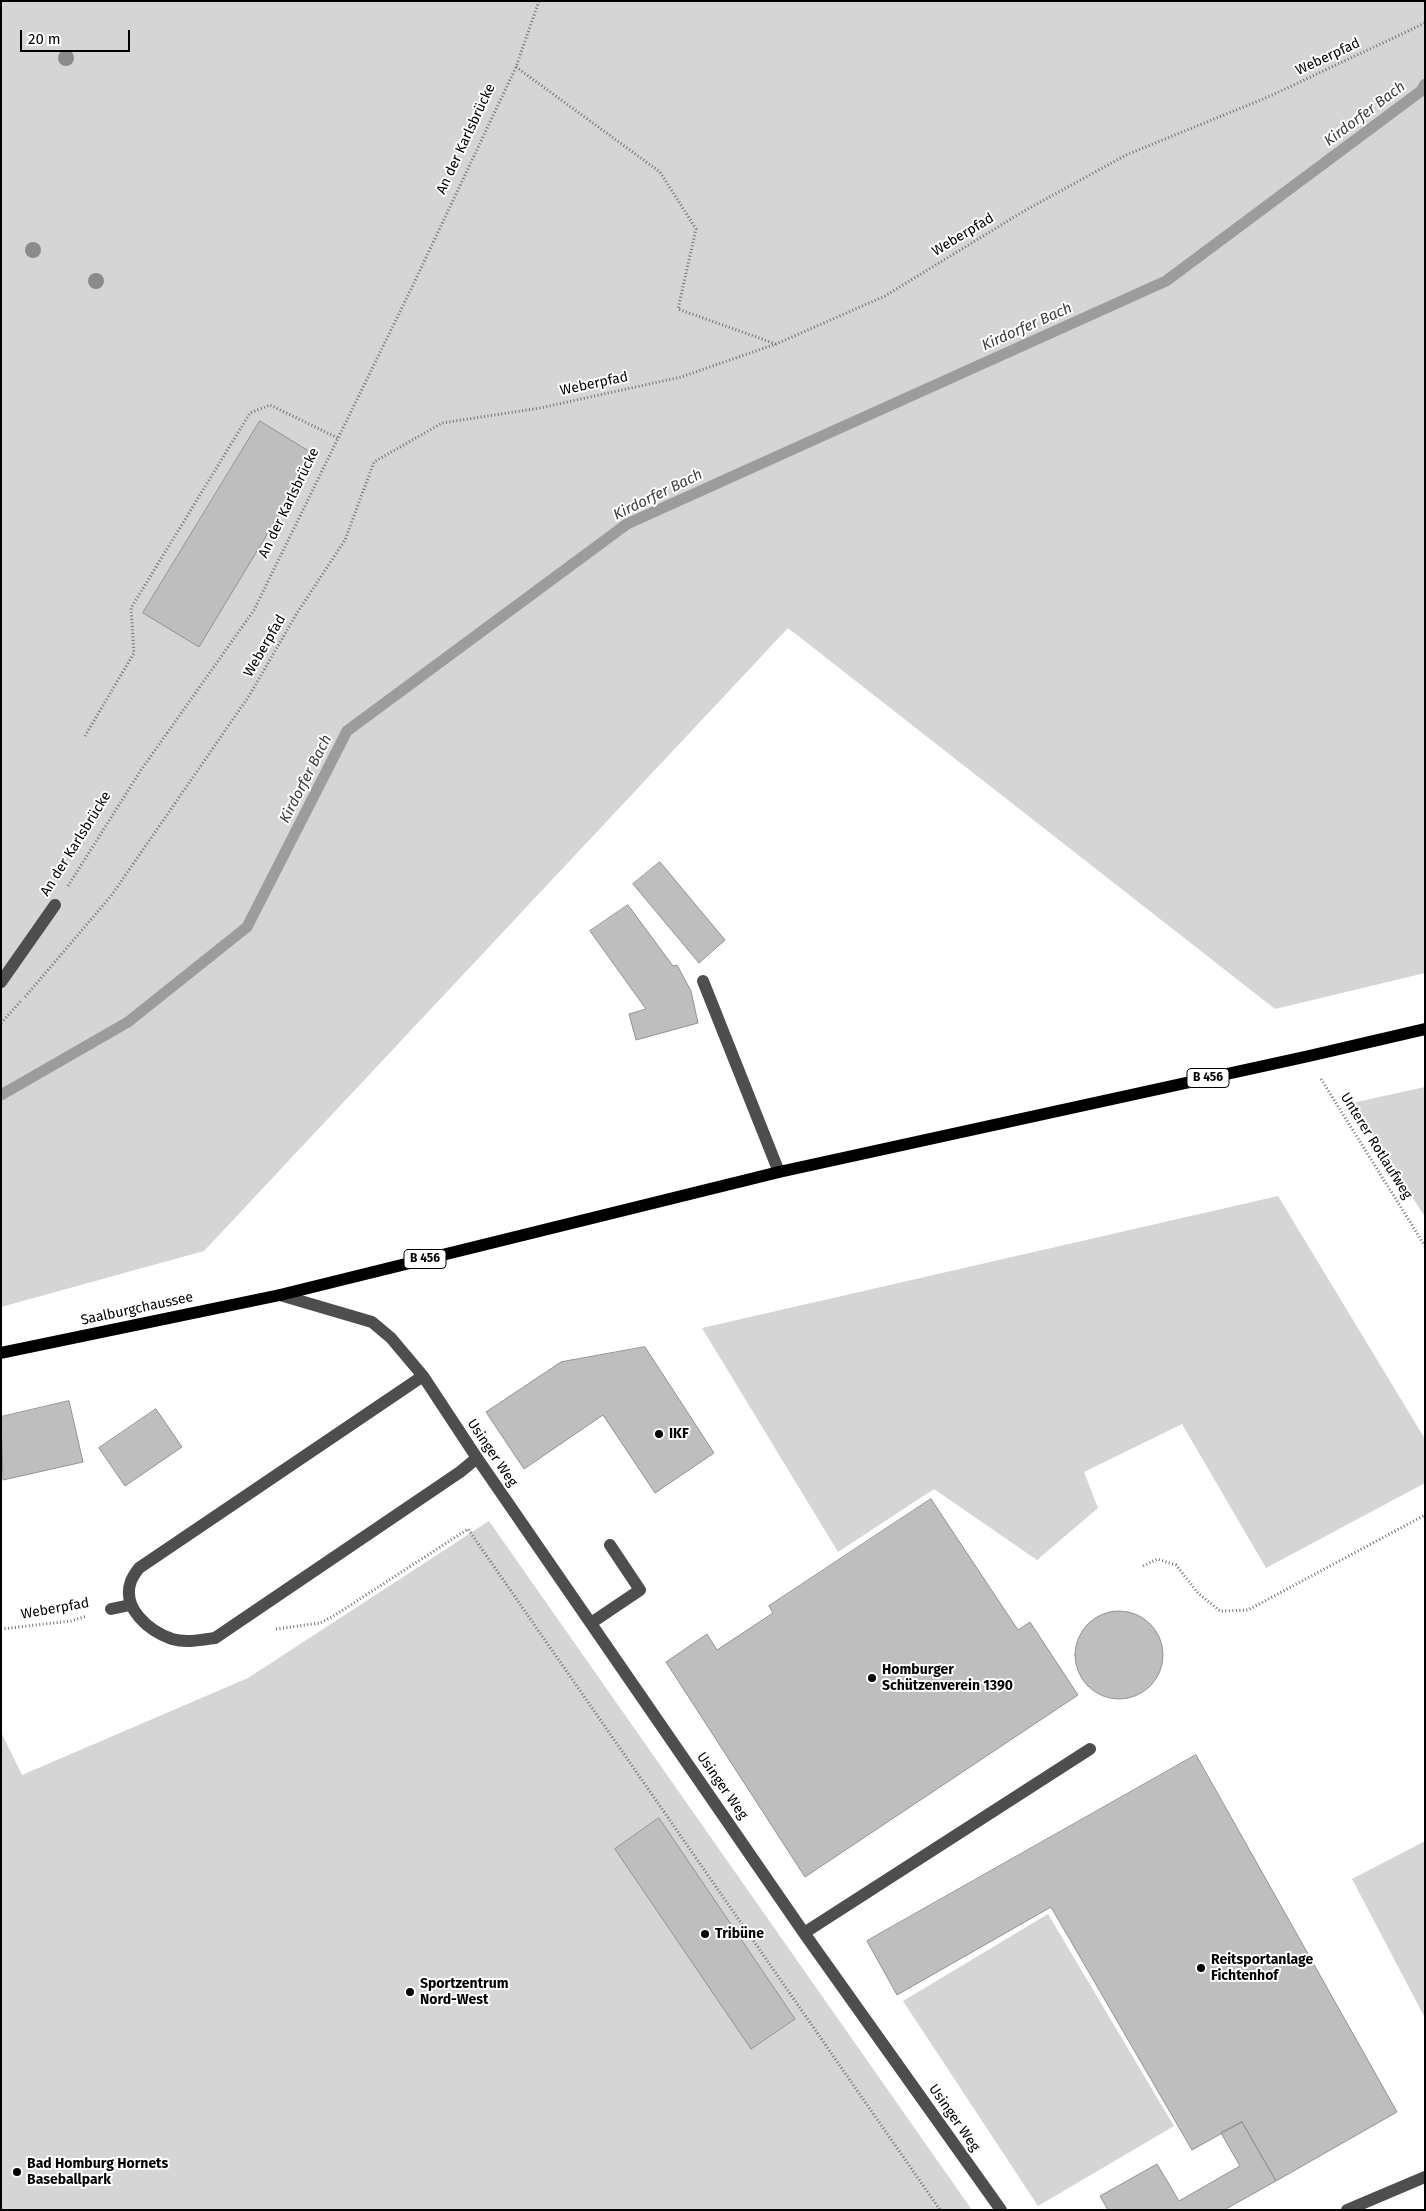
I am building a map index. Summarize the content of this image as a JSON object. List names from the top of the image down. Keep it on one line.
{"streets":{"main road":["B 456","Saalburgchaussee"],"street":["An der Karlsbrücke","Usinger Weg"],"path":["Weberpfad","Unterer Rotlaufweg"]},"crossings":[["B 456","Unterer Rotlaufweg"],["B 456","Saalburgchaussee"],["B 456","Usinger Weg"],["Saalburgchaussee","Usinger Weg"]],"water":["Kirdorfer Bach"],"places":["IKF","Homburger Schützenverein 1390","Tribüne","Reitsportanlage Fichtenhof","Sportzentrum Nord-West","Bad Homburg Hornets Baseballpark"],"scale_bar":"20 m"}
